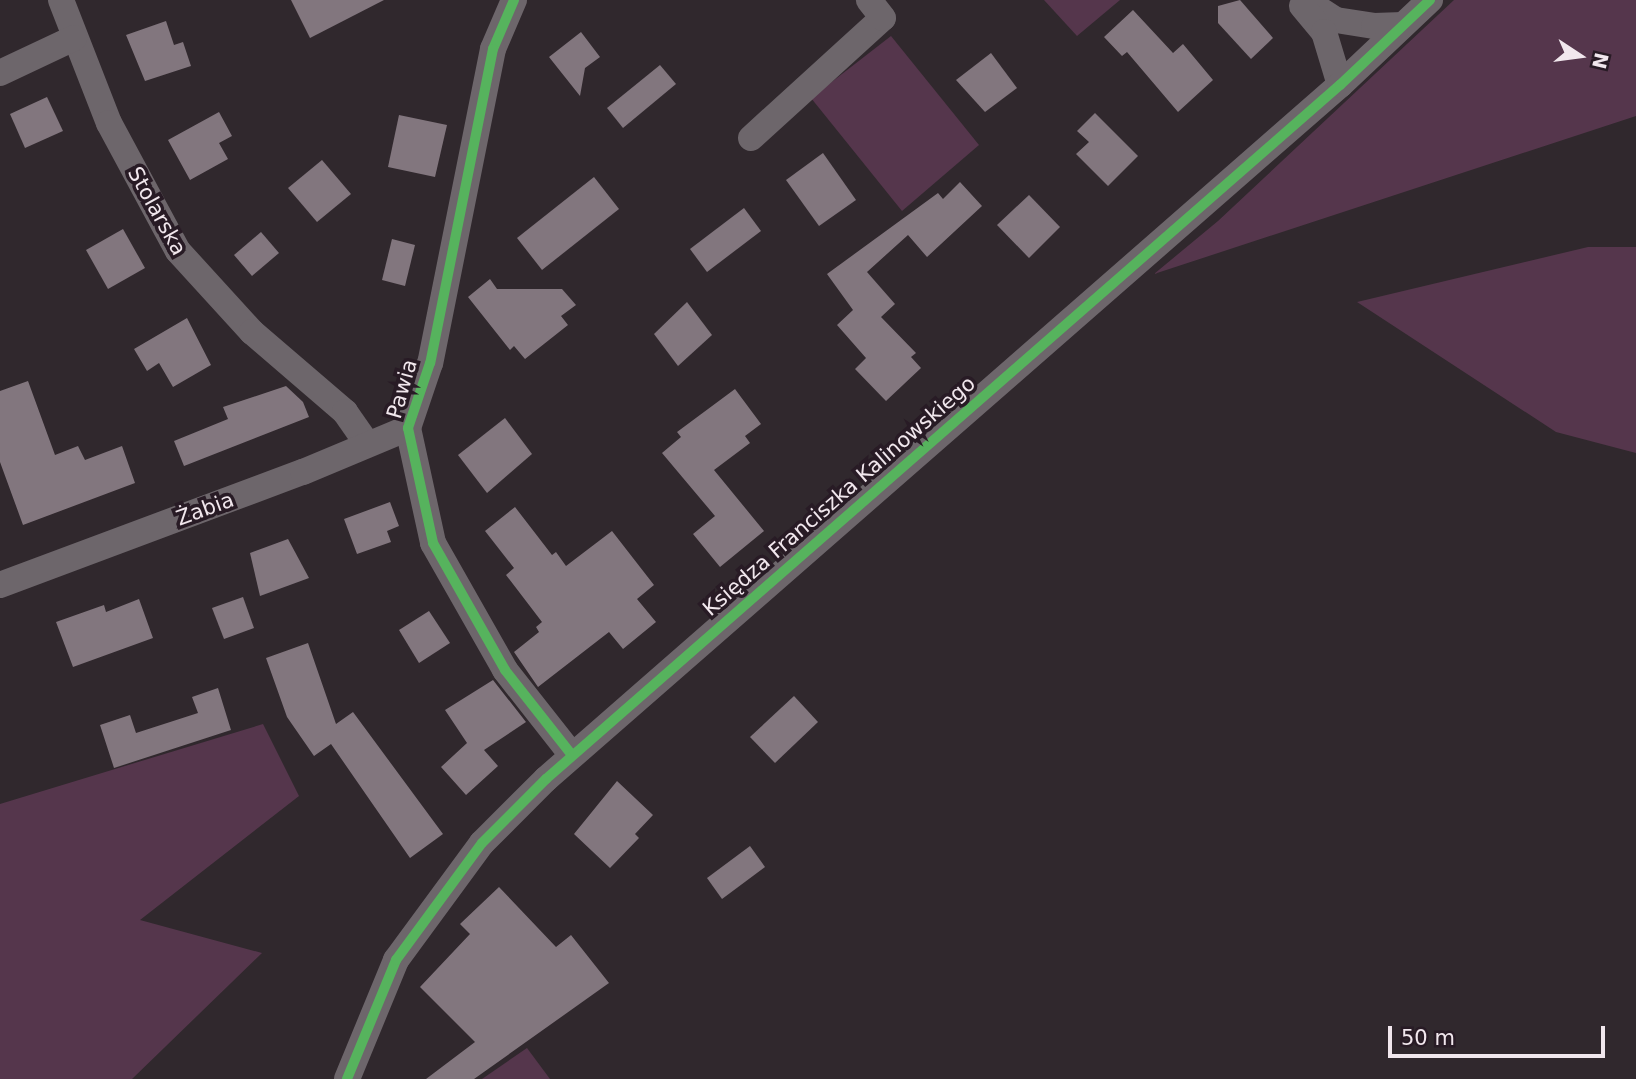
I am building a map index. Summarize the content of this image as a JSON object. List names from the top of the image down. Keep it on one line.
{"streets":{"street":["Stolarska","Pawia","Księdza Franciszka Kalinowskiego","Żabia"]},"crossings":[["Stolarska","Żabia"],["Pawia","Księdza Franciszka Kalinowskiego"],["Pawia","Żabia"]],"scale_bar":"50 m","north":"right"}
